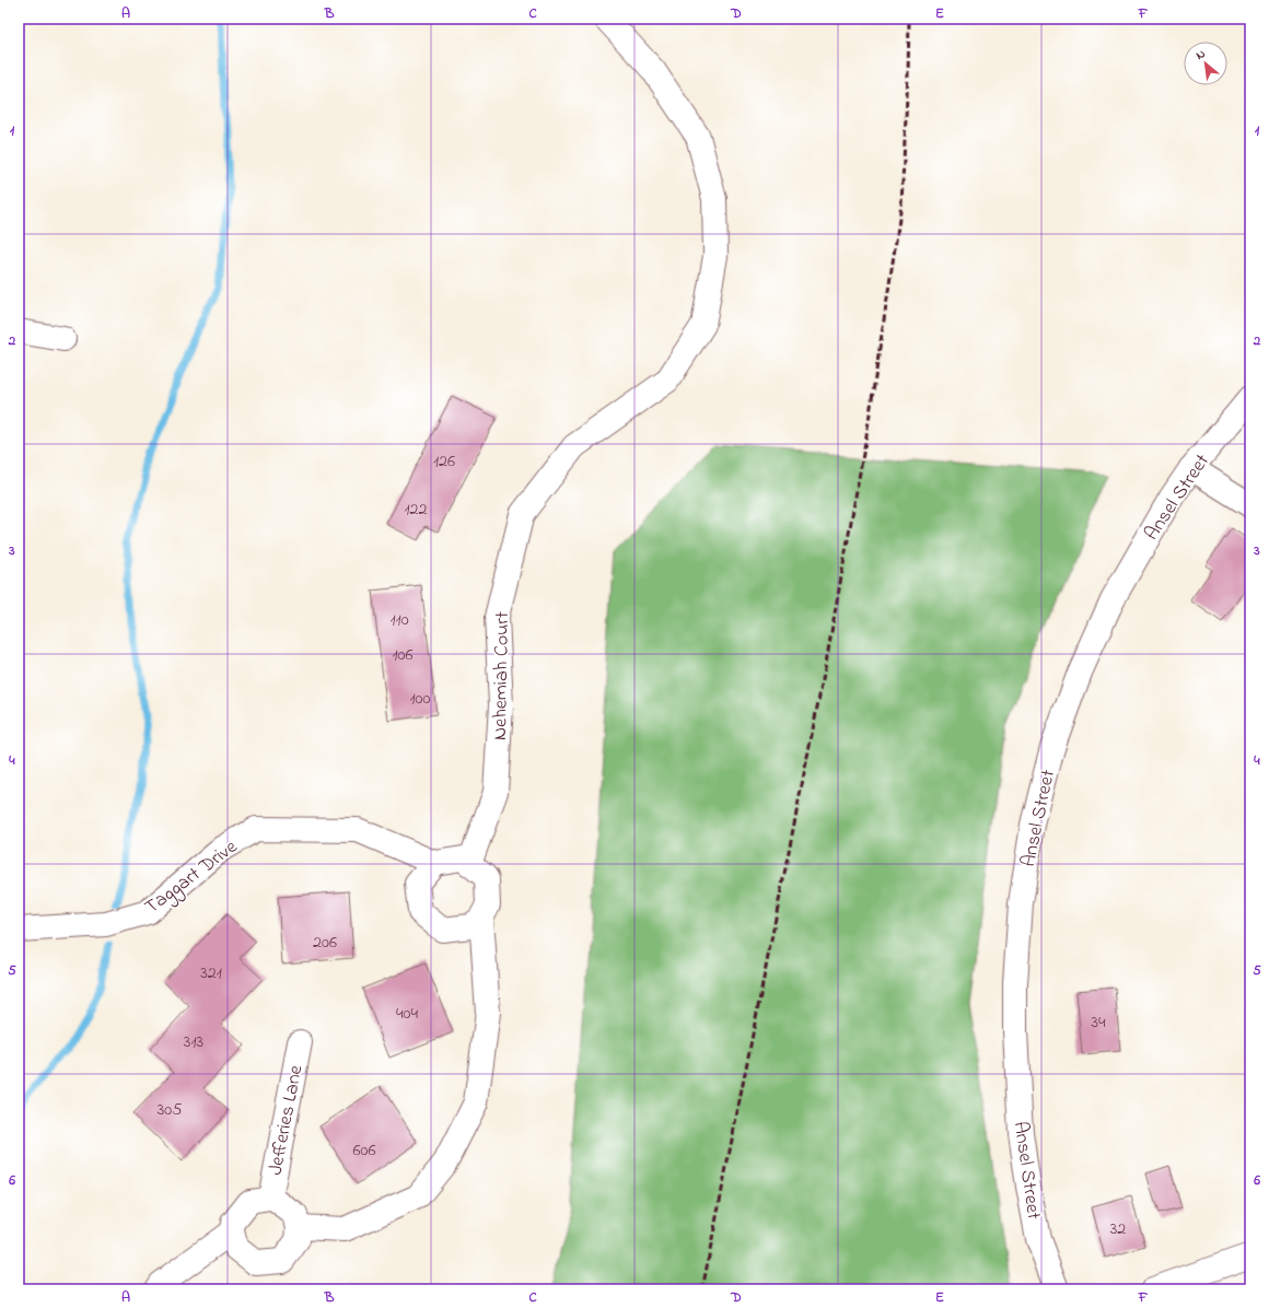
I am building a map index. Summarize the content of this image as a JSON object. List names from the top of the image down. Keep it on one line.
{"streets":{"street":["Ansel Street","Nehemiah Court","Taggart Drive","Jefferies Lane"]},"crossings":[["Nehemiah Court","Taggart Drive"]],"house_numbers":["126","122","110","106","100","206","321","404","34","313","305","606","32"],"north":"top left","grid":{"columns":["A","B","C","D","E","F"],"rows":["1","2","3","4","5","6"]}}
